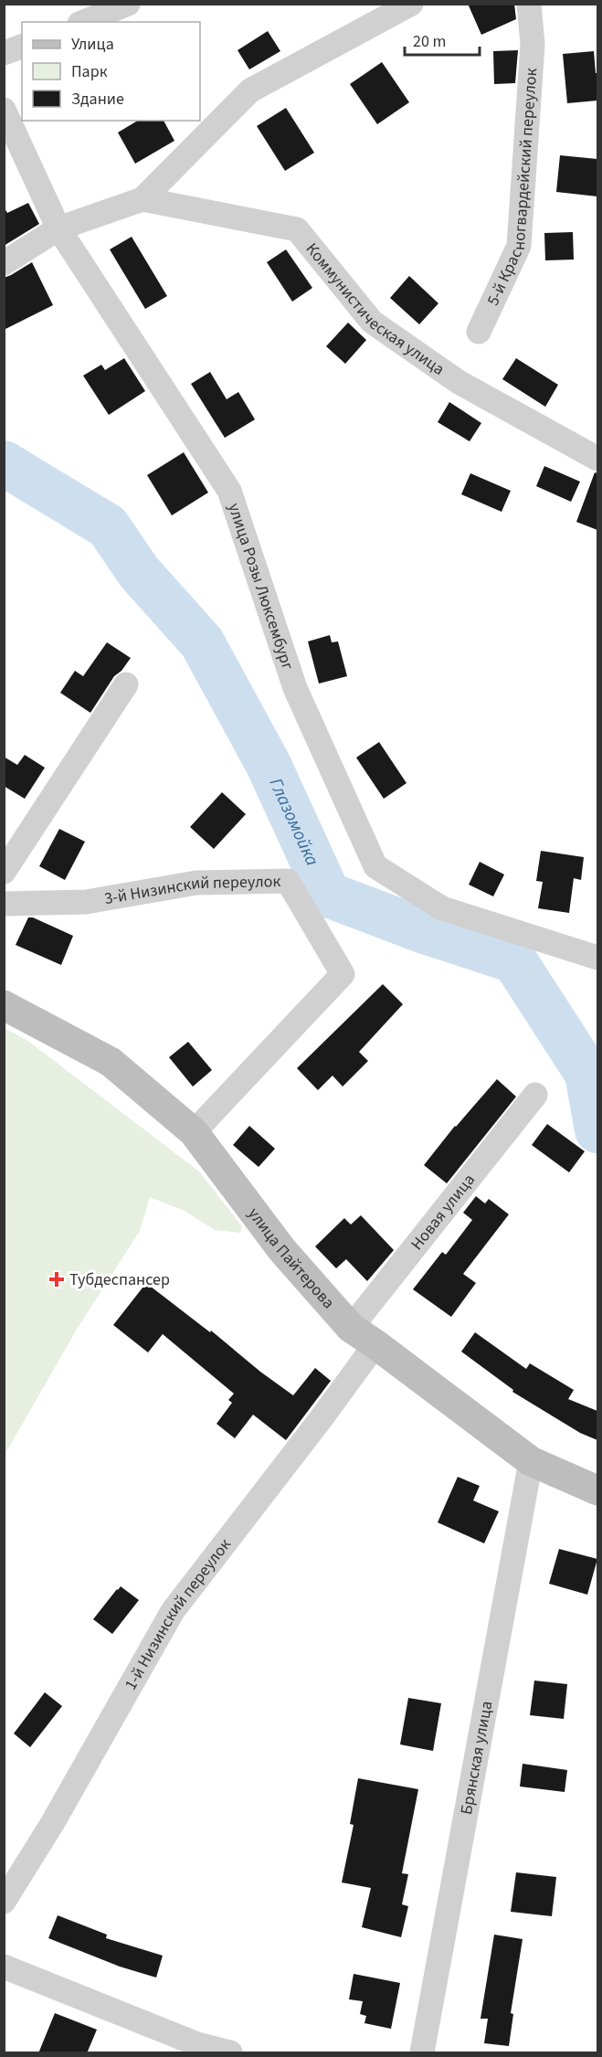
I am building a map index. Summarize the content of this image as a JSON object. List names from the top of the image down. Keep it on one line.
{"streets":{"main road":["улица Пайтерова"],"street":["5-й Красногвардейский переулок","Коммунистическая улица","улица Розы Люксембург","3-й Низинский переулок","Новая улица","1-й Низинский переулок","Брянская улица"]},"crossings":[["3-й Низинский переулок","улица Пайтерова"],["Новая улица","улица Пайтерова"],["Новая улица","1-й Низинский переулок"],["улица Пайтерова","1-й Низинский переулок"],["улица Пайтерова","Брянская улица"]],"water":["Глазомойка"],"places":{"health":["Тубдеспансер"]},"legend":["Улица","Парк","Здание"],"scale_bar":"20 m"}
